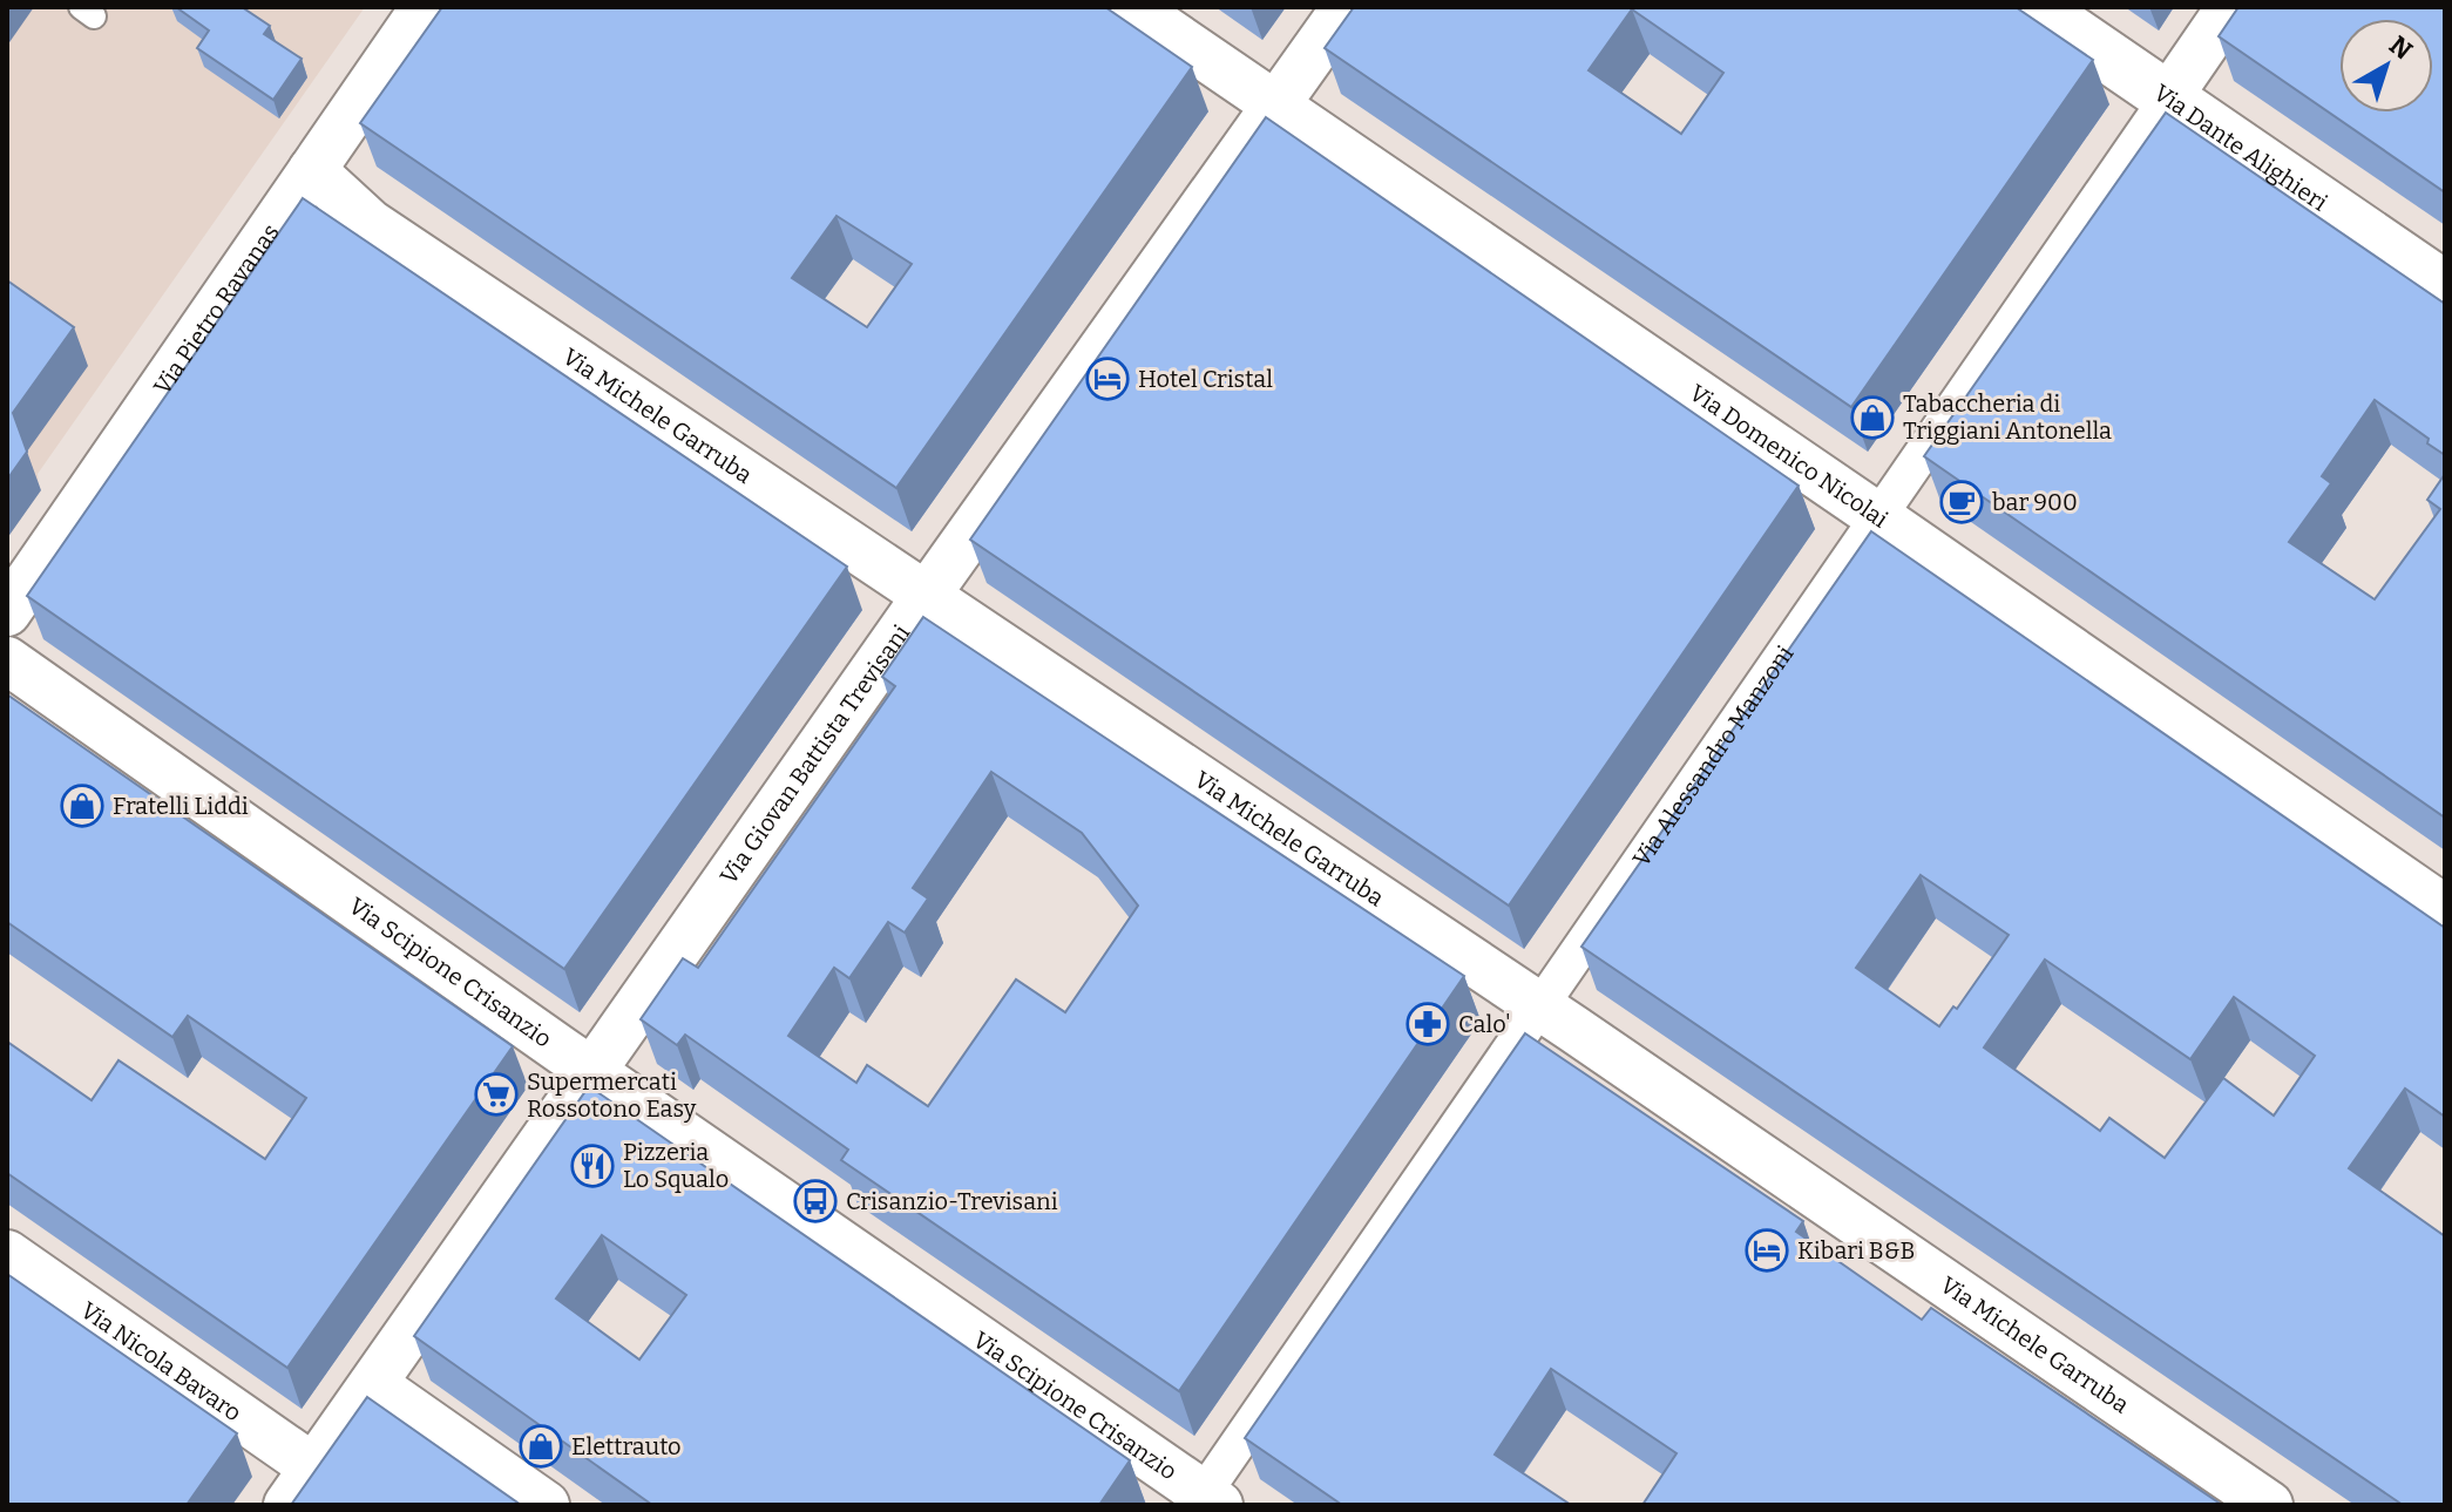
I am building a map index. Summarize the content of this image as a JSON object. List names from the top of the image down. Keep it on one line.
{"streets":{"street":["Via Dante Alighieri","Via Pietro Ravanas","Via Michele Garruba","Via Domenico Nicolai","Via Giovan Battista Trevisani","Via Alessandro Manzoni","Via Scipione Crisanzio","Via Nicola Bavaro"]},"crossings":[["Via Dante Alighieri","Via Alessandro Manzoni"],["Via Pietro Ravanas","Via Michele Garruba"],["Via Michele Garruba","Via Giovan Battista Trevisani"],["Via Michele Garruba","Via Alessandro Manzoni"],["Via Domenico Nicolai","Via Giovan Battista Trevisani"],["Via Domenico Nicolai","Via Alessandro Manzoni"],["Via Giovan Battista Trevisani","Via Scipione Crisanzio"],["Via Giovan Battista Trevisani","Via Nicola Bavaro"],["Via Alessandro Manzoni","Via Scipione Crisanzio"]],"places":{"hotel":["Hotel Cristal","Kibari B&B"],"shop":["Tabaccheria di Triggiani Antonella","Fratelli Liddi","Elettrauto"],"cafe":["bar 900"],"pharmacy":["Calo'"],"supermarket":["Supermercati Rossotono Easy"],"restaurant":["Pizzeria Lo Squalo"],"bus stop":["Crisanzio-Trevisani"]},"north":"top right"}
